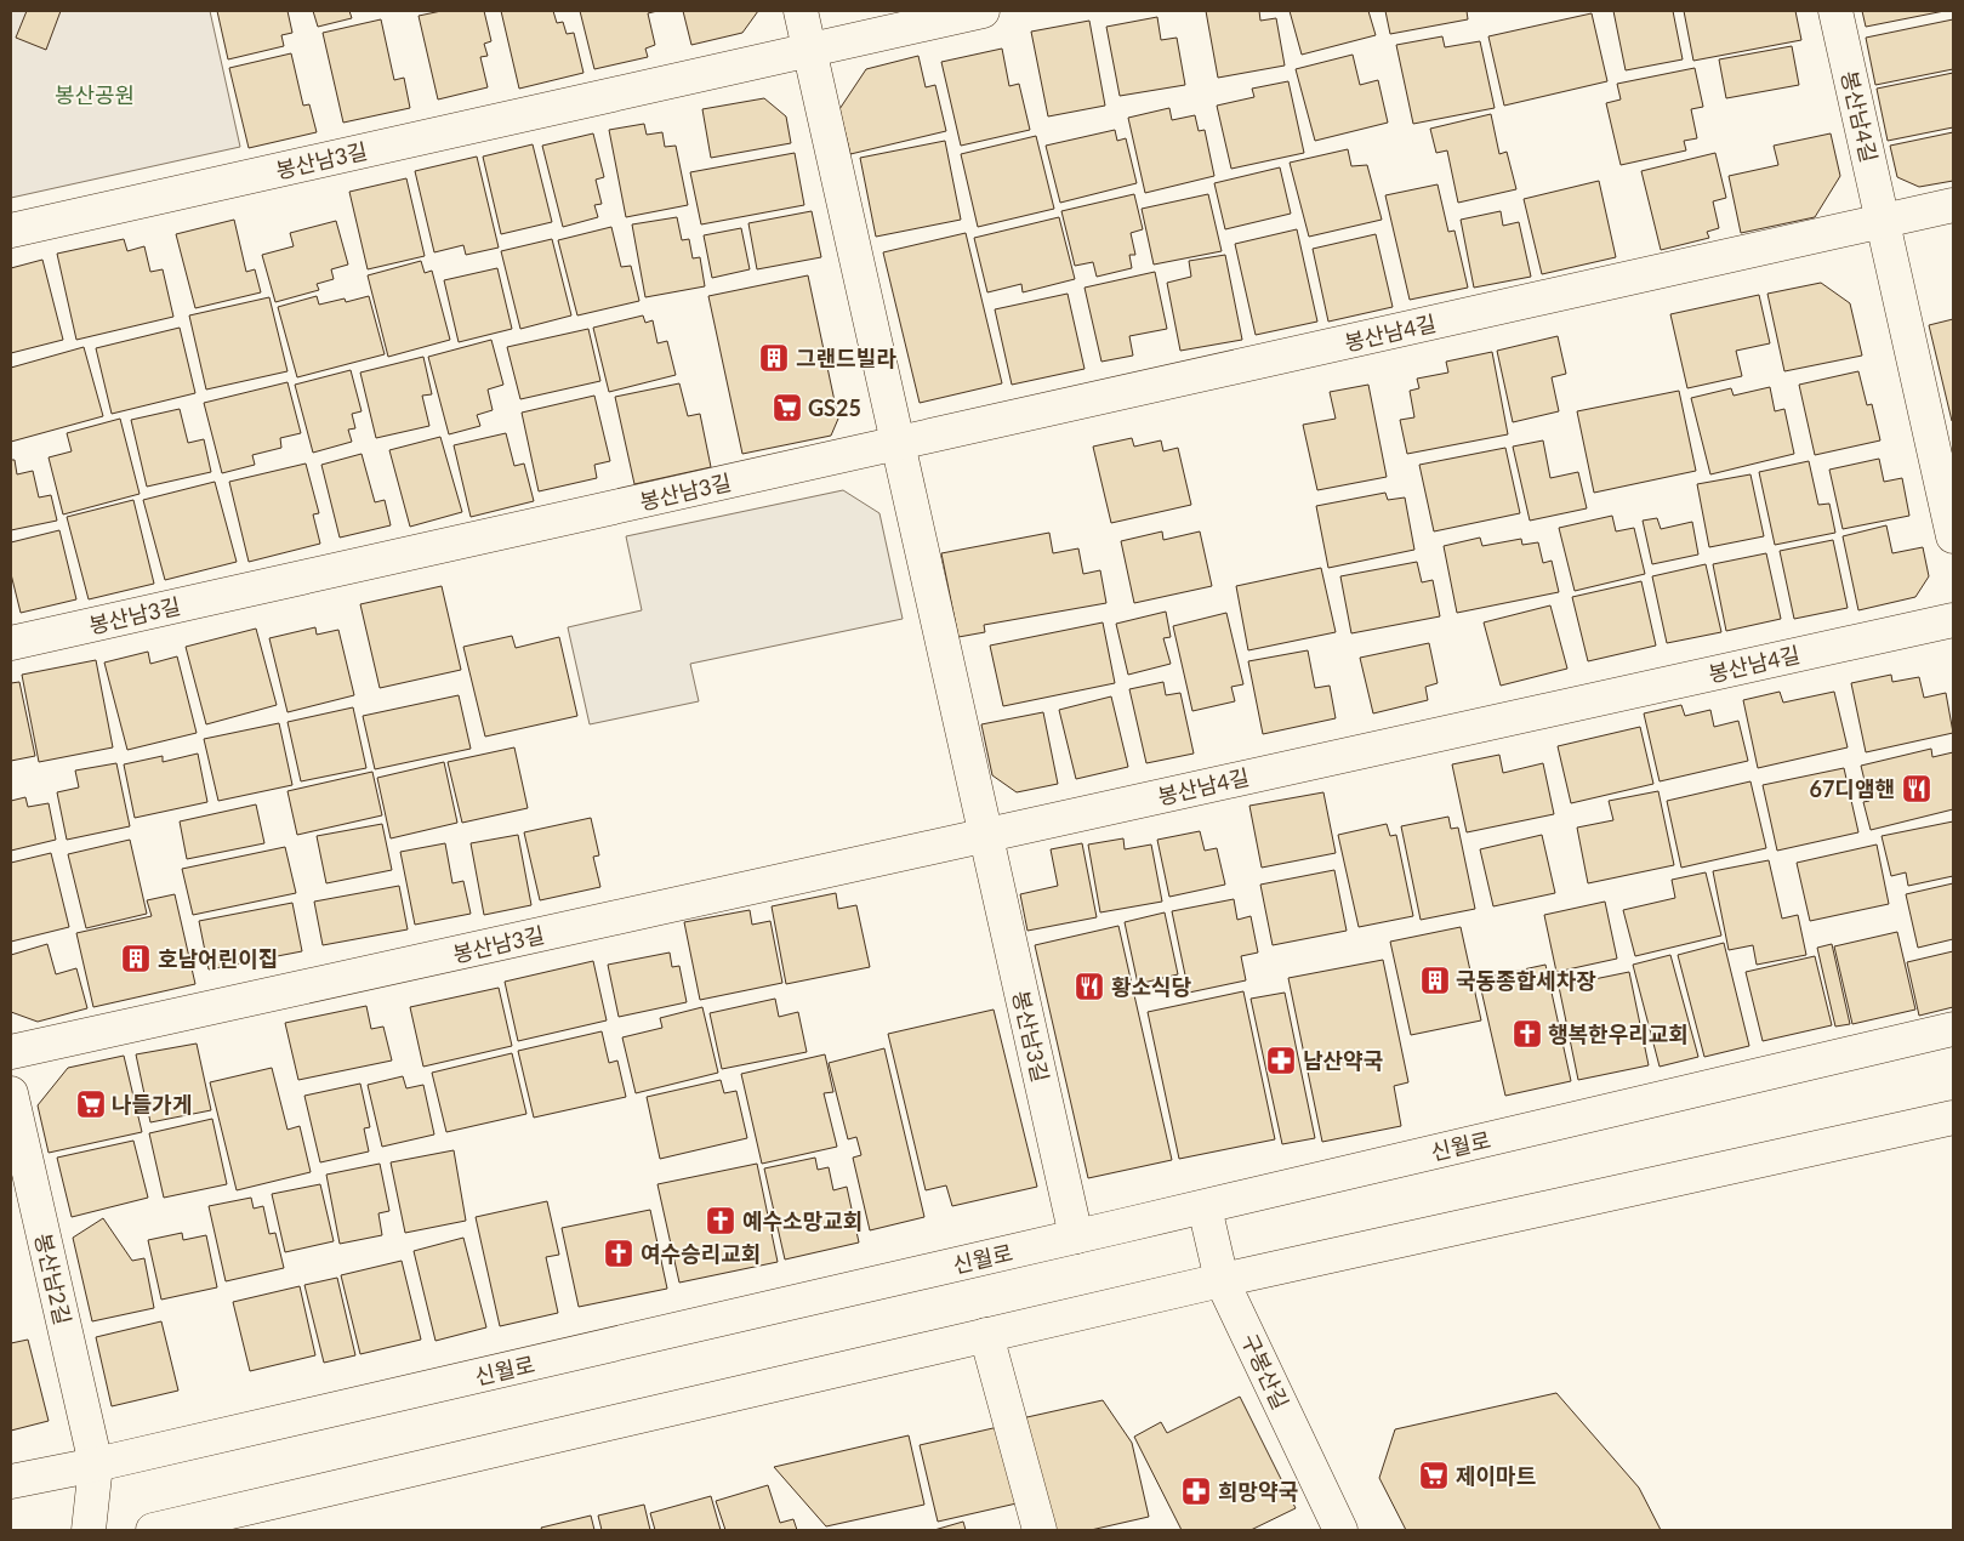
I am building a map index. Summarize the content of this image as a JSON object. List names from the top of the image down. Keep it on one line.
{"streets":{"street":["봉산남4길","봉산남3길","신월로","봉산남2길","구봉산길"]},"crossings":[["봉산남4길","봉산남3길"],["봉산남3길","신월로"],["신월로","봉산남2길"],["신월로","구봉산길"]],"parks":["봉산공원"],"places":{"building":["그랜드빌라","호남어린이집","국동종합세차장"],"supermarket":["GS25","나들가게","제이마트"],"restaurant":["67디앰핸","황소식당"],"church":["행복한우리교회","예수소망교회","여수승리교회"],"pharmacy":["남산약국","희망약국"]}}
